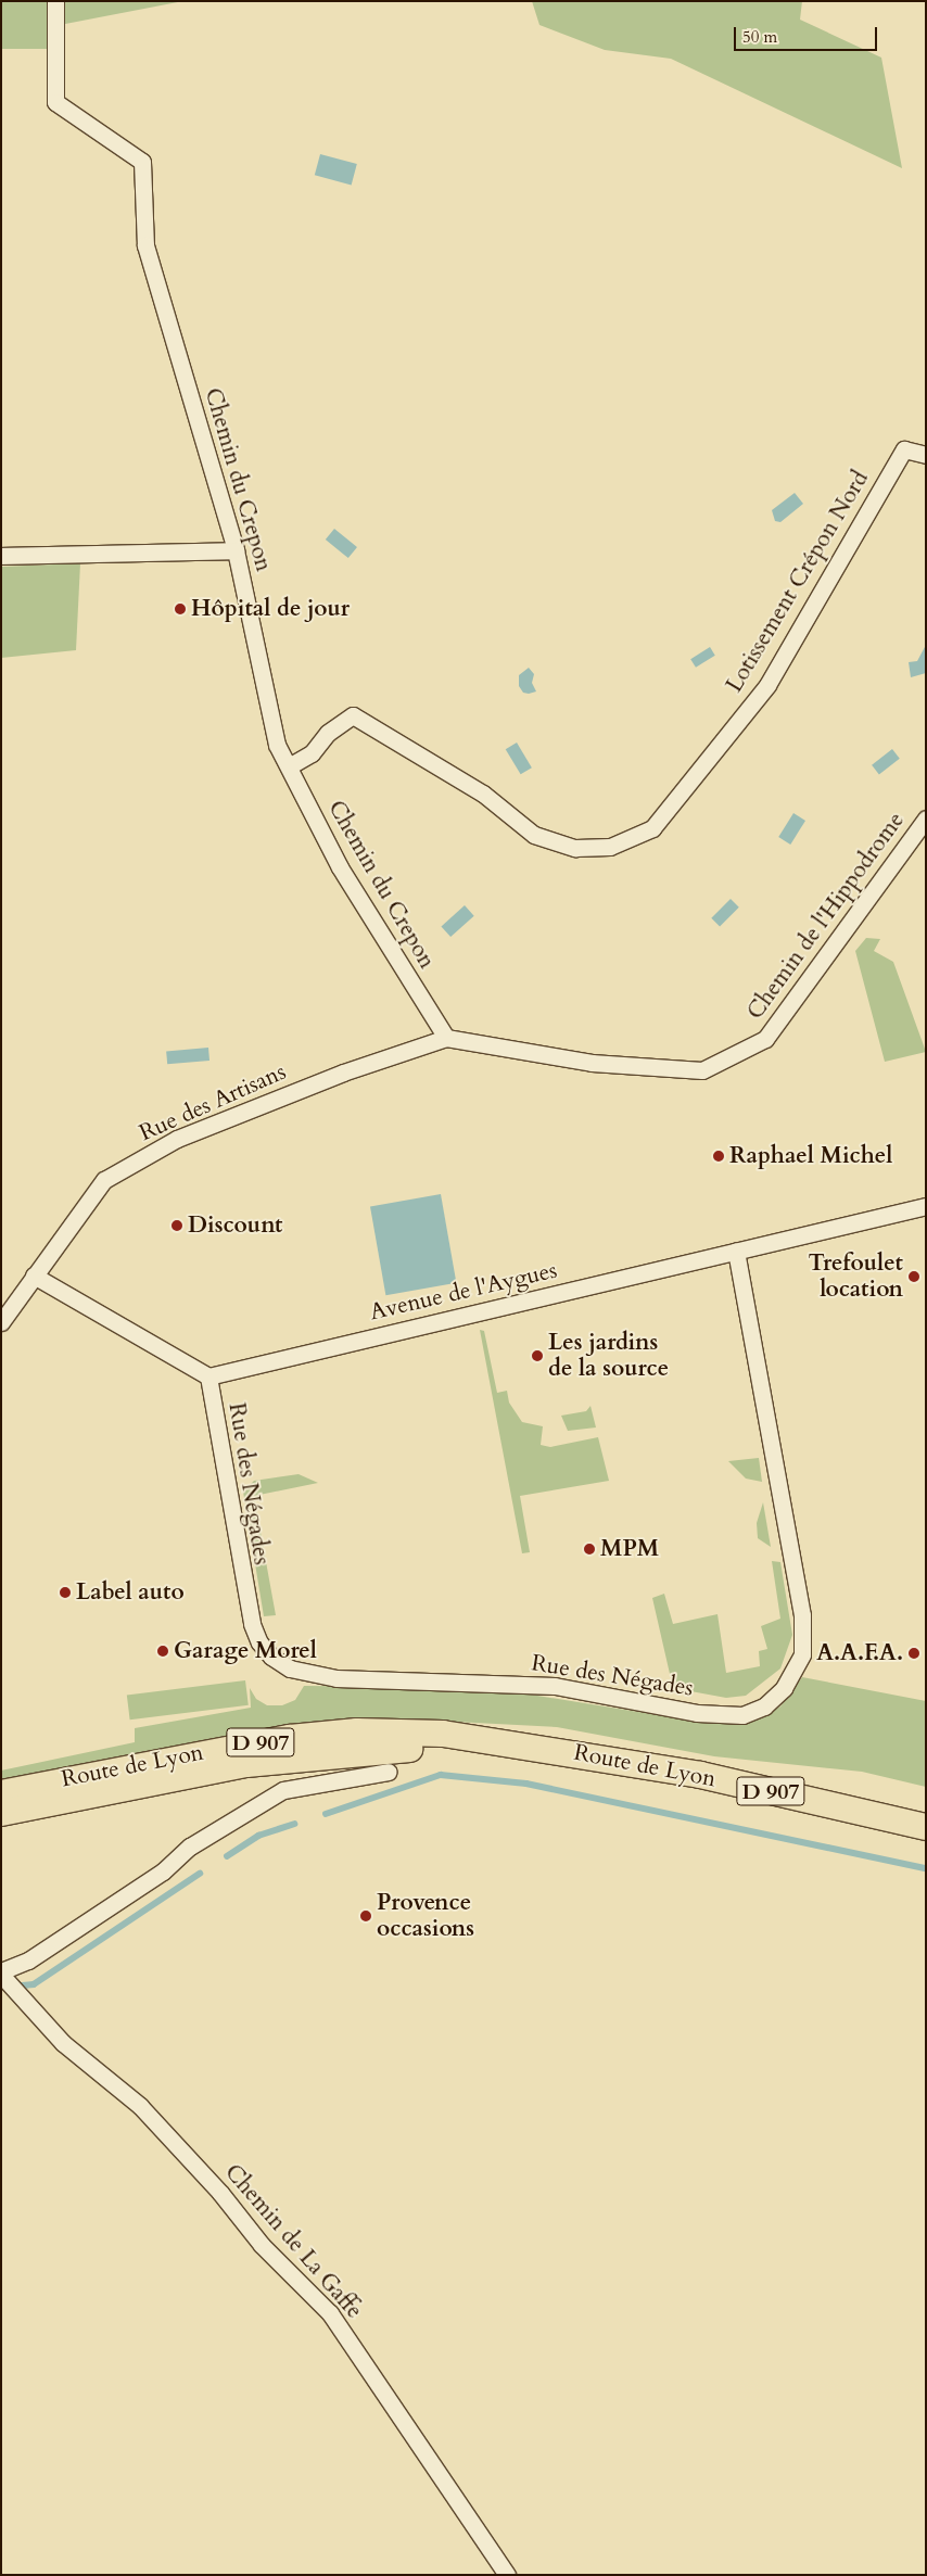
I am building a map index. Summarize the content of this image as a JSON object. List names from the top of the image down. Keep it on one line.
{"streets":{"main road":["D 907","Route de Lyon"],"street":["Chemin du Crepon","Lotissement Crépon Nord","Chemin de l'Hippodrome","Rue des Artisans","Avenue de l'Aygues","Rue des Négades","Chemin de La Gaffe"]},"crossings":[["Chemin du Crepon","Lotissement Crépon Nord"],["Chemin du Crepon","Chemin de l'Hippodrome"],["Chemin du Crepon","Rue des Artisans"],["Chemin de l'Hippodrome","Rue des Artisans"],["Avenue de l'Aygues","Rue des Négades"]],"places":["Hôpital de jour","Raphael Michel","Discount","Trefoulet location","Les jardins de la source","MPM","Label auto","Garage Morel","A.A.F.A.","Provence occasions"],"scale_bar":"50 m"}
